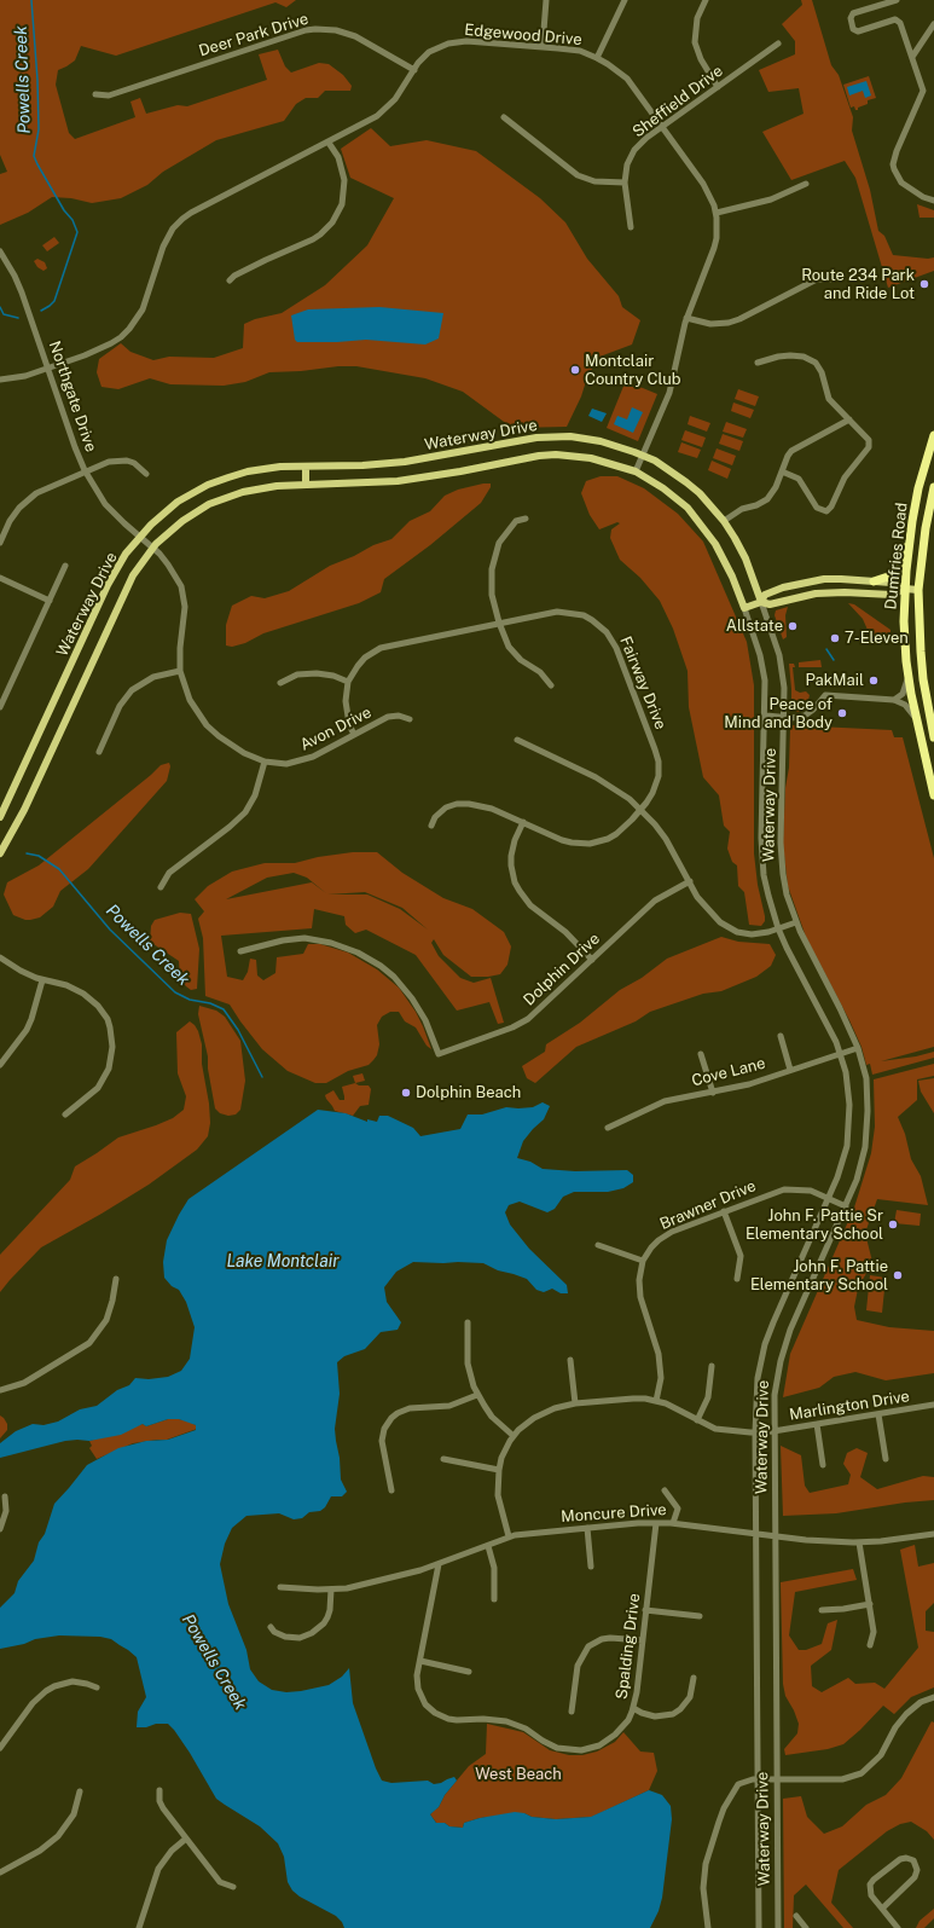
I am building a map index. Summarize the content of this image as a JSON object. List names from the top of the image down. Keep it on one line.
{"streets":{"highway":["Dumfries Road"],"main road":["Waterway Drive"],"street":["Deer Park Drive","Edgewood Drive","Sheffield Drive","Northgate Drive","Fairway Drive","Avon Drive","Dolphin Drive","Cove Lane","Brawner Drive","Marlington Drive","Moncure Drive","Spalding Drive"]},"crossings":[["Deer Park Drive","Edgewood Drive"],["Edgewood Drive","Sheffield Drive"],["Edgewood Drive","Northgate Drive"],["Edgewood Drive","Waterway Drive"],["Northgate Drive","Waterway Drive"],["Northgate Drive","Avon Drive"],["Waterway Drive","Avon Drive"],["Waterway Drive","Cove Lane"],["Waterway Drive","Brawner Drive"],["Waterway Drive","Marlington Drive"],["Waterway Drive","Moncure Drive"],["Fairway Drive","Avon Drive"],["Marlington Drive","Moncure Drive"],["Moncure Drive","Spalding Drive"]],"water":["Powells Creek","Lake Montclair"],"parks":["West Beach"],"places":["Route 234 Park and Ride Lot","Montclair Country Club","Allstate","7-Eleven","PakMail","Peace of Mind and Body","Dolphin Beach","John F. Pattie Sr Elementary School","John F. Pattie Elementary School"]}
